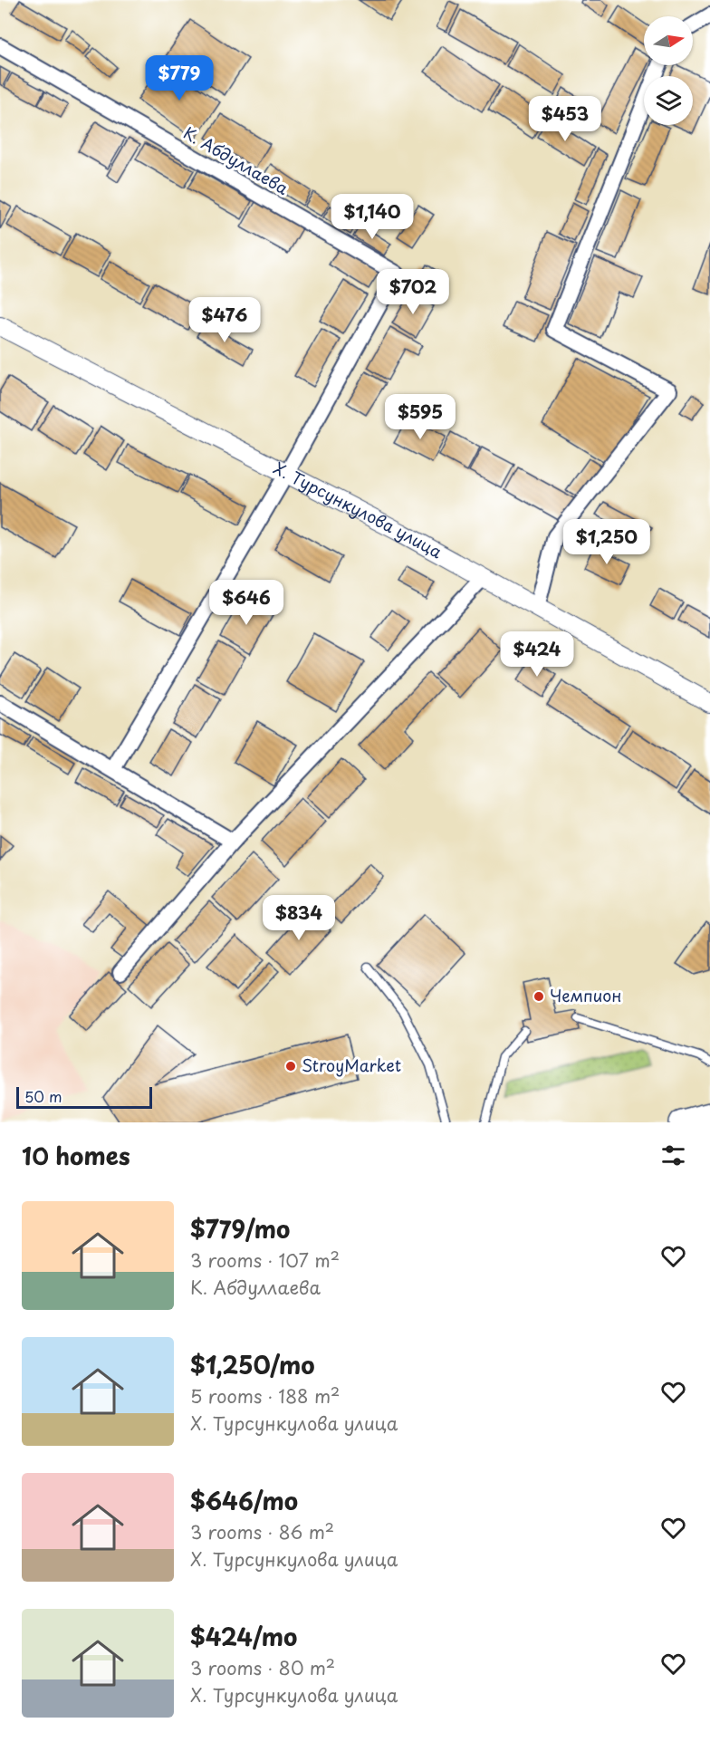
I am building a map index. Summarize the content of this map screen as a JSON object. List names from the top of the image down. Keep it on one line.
{"streets":{"street":["К. Абдуллаева","Х. Турсункулова улица"]},"crossings":[["К. Абдуллаева","Х. Турсункулова улица"]],"places":["Чемпион","StroyMarket"],"scale_bar":"50 m","north":"right","page":{"price":["$779","$453","$1,140","$702","$476","$595","$1,250","$646","$424","$834"],"scale":"50 m","heading":"10 homes","list":[{"name":"$779/mo","note":"3 rooms · 107 m² · К. Абдуллаева"},{"name":"$1,250/mo","note":"5 rooms · 188 m² · Х. Турсункулова улица"},{"name":"$646/mo","note":"3 rooms · 86 m² · Х. Турсункулова улица"},{"name":"$424/mo","note":"3 rooms · 80 m² · Х. Турсункулова улица"}]}}
